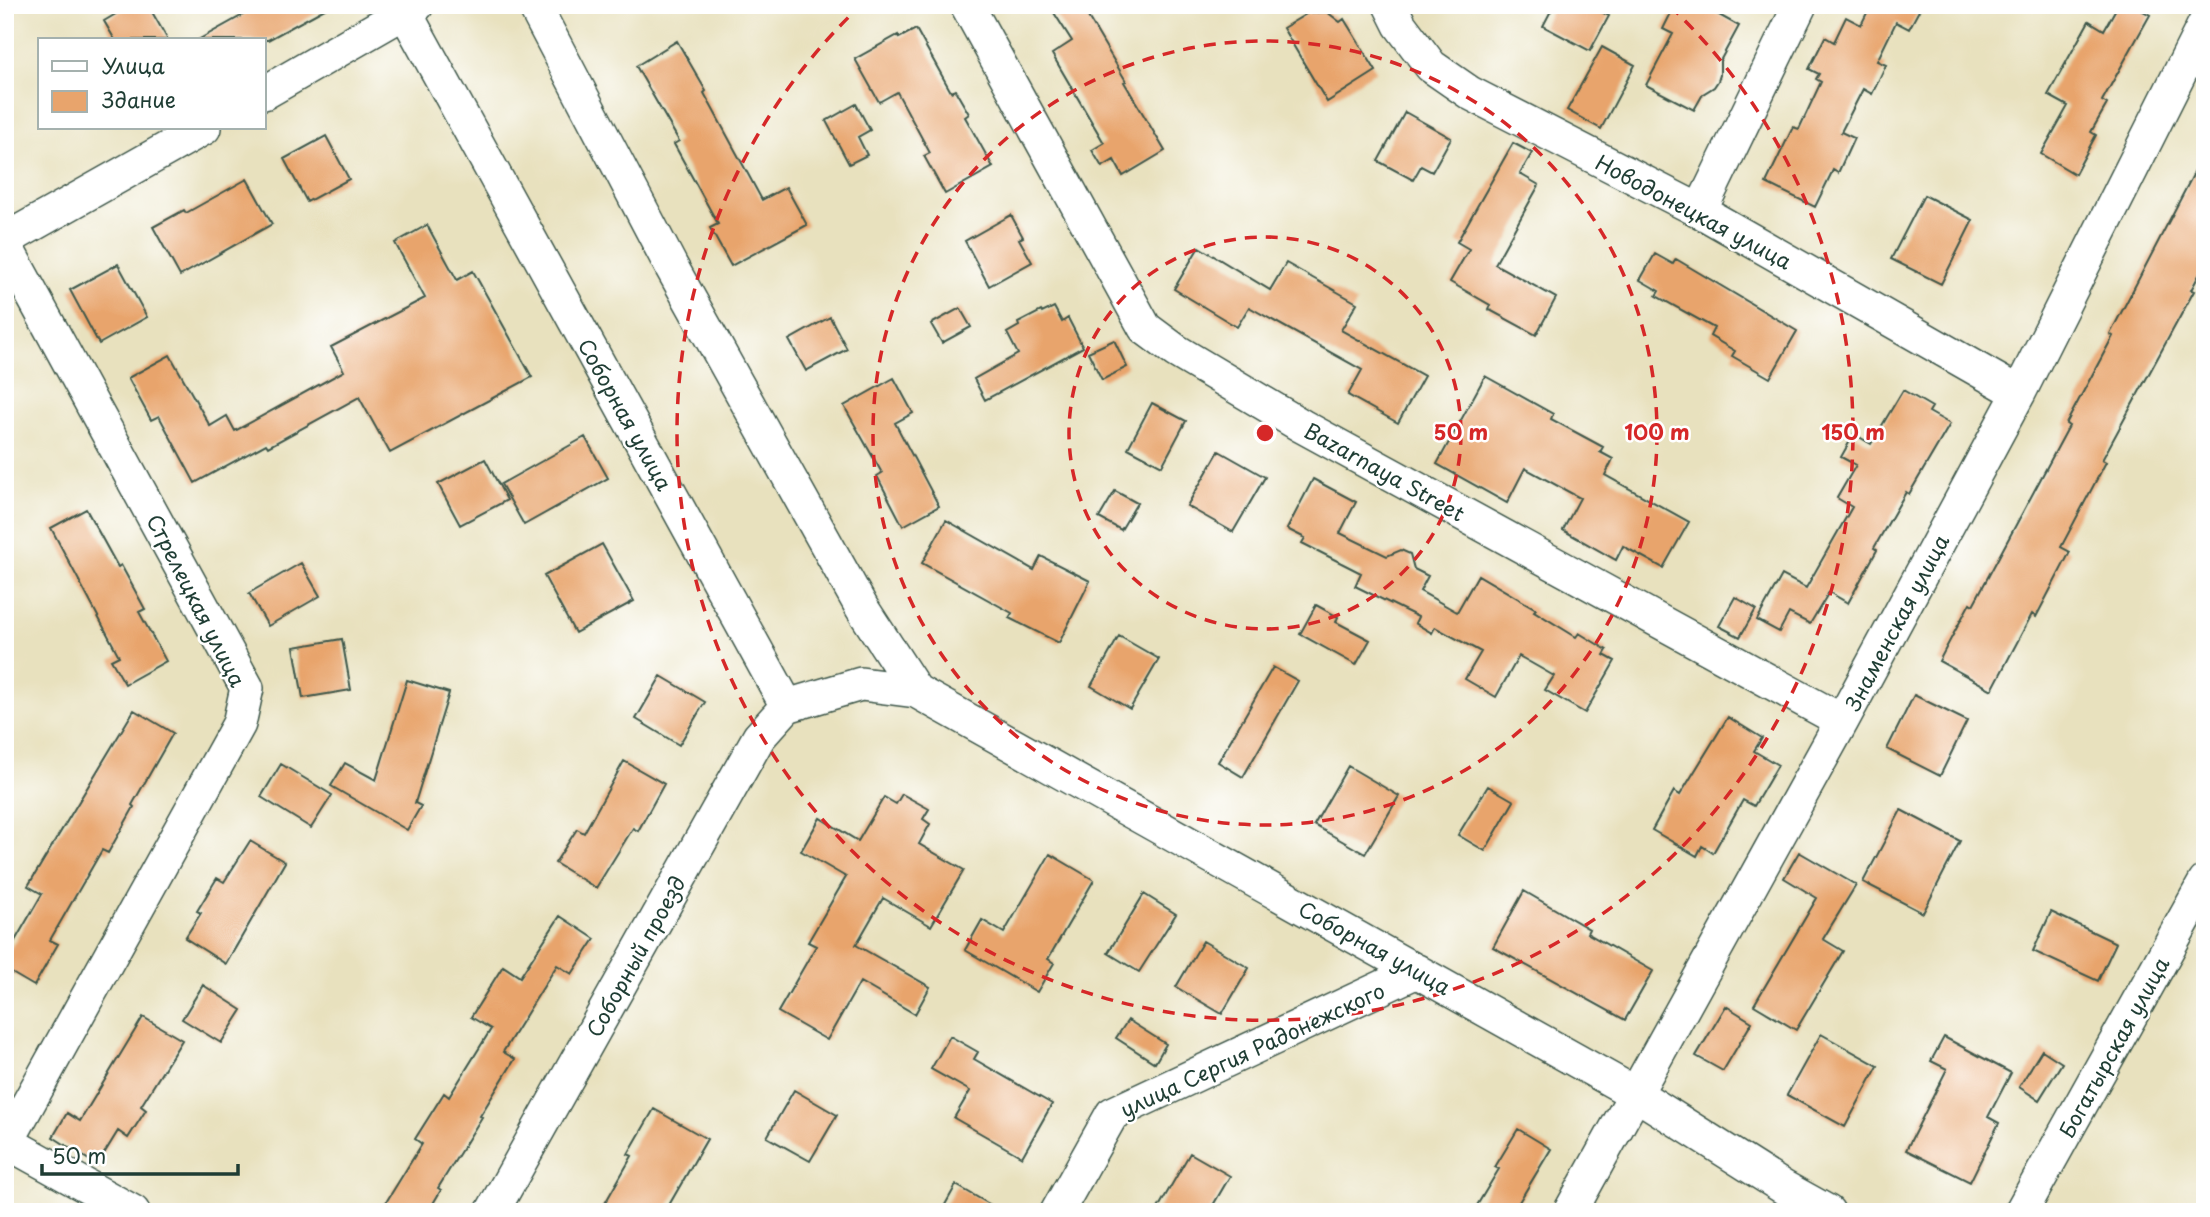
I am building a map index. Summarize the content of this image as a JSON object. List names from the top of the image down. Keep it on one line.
{"streets":{"street":["Новодонецкая улица","Соборная улица","Bazarnaya Street","Стрелецкая улица","Знаменская улица","Соборный проезд","Богатырская улица","улица Сергия Радонежского"]},"crossings":[["Новодонецкая улица","Знаменская улица"],["Соборная улица","Знаменская улица"],["Соборная улица","Соборный проезд"],["Соборная улица","улица Сергия Радонежского"],["Bazarnaya Street","Знаменская улица"]],"legend":["Улица","Здание"],"scale_bar":"50 m","rings":["50 m","100 m","150 m"]}
